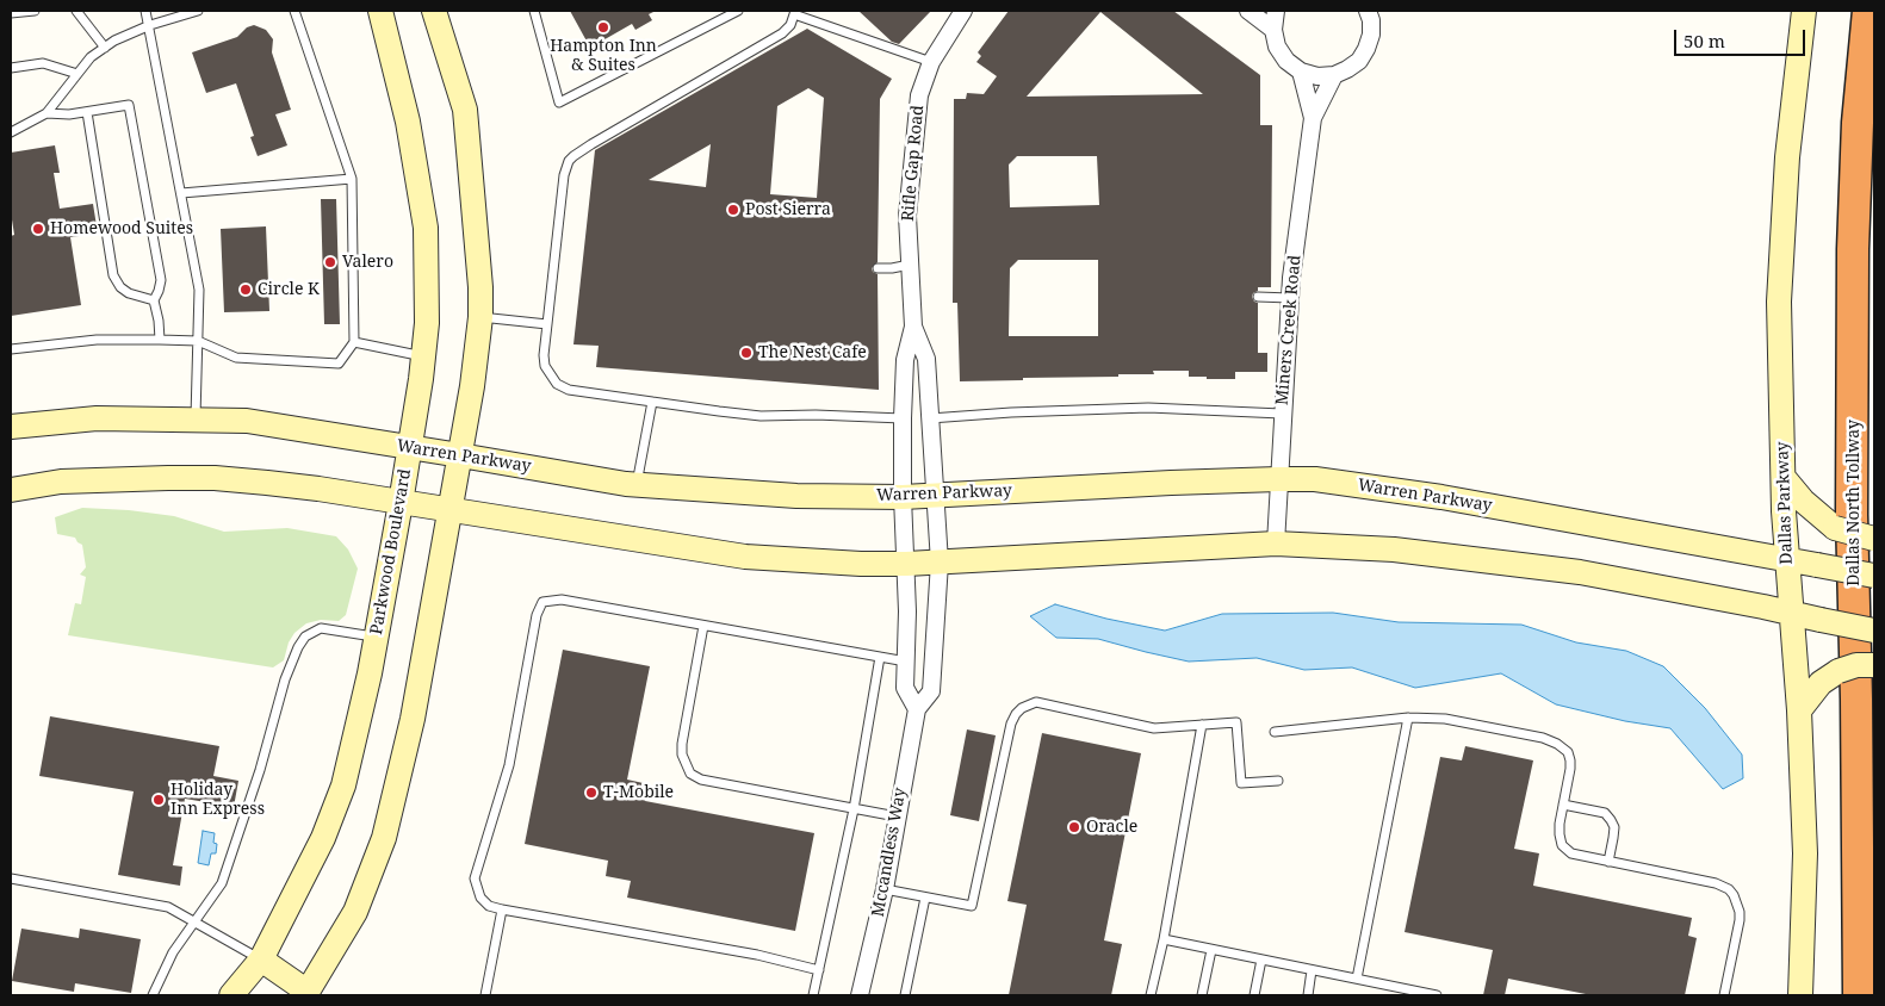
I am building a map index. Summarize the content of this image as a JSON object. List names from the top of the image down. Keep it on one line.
{"streets":{"highway":["Dallas North Tollway"],"main road":["Warren Parkway","Dallas Parkway","Parkwood Boulevard"],"street":["Rifle Gap Road","Miners Creek Road","Mccandless Way"]},"crossings":[["Rifle Gap Road","Warren Parkway"],["Rifle Gap Road","Mccandless Way"],["Miners Creek Road","Warren Parkway"],["Warren Parkway","Dallas Parkway"],["Warren Parkway","Parkwood Boulevard"]],"places":["Hampton Inn & Suites","Post Sierra","Homewood Suites","Valero","Circle K","The Nest Cafe","T-Mobile","Holiday Inn Express","Oracle"],"scale_bar":"50 m"}
